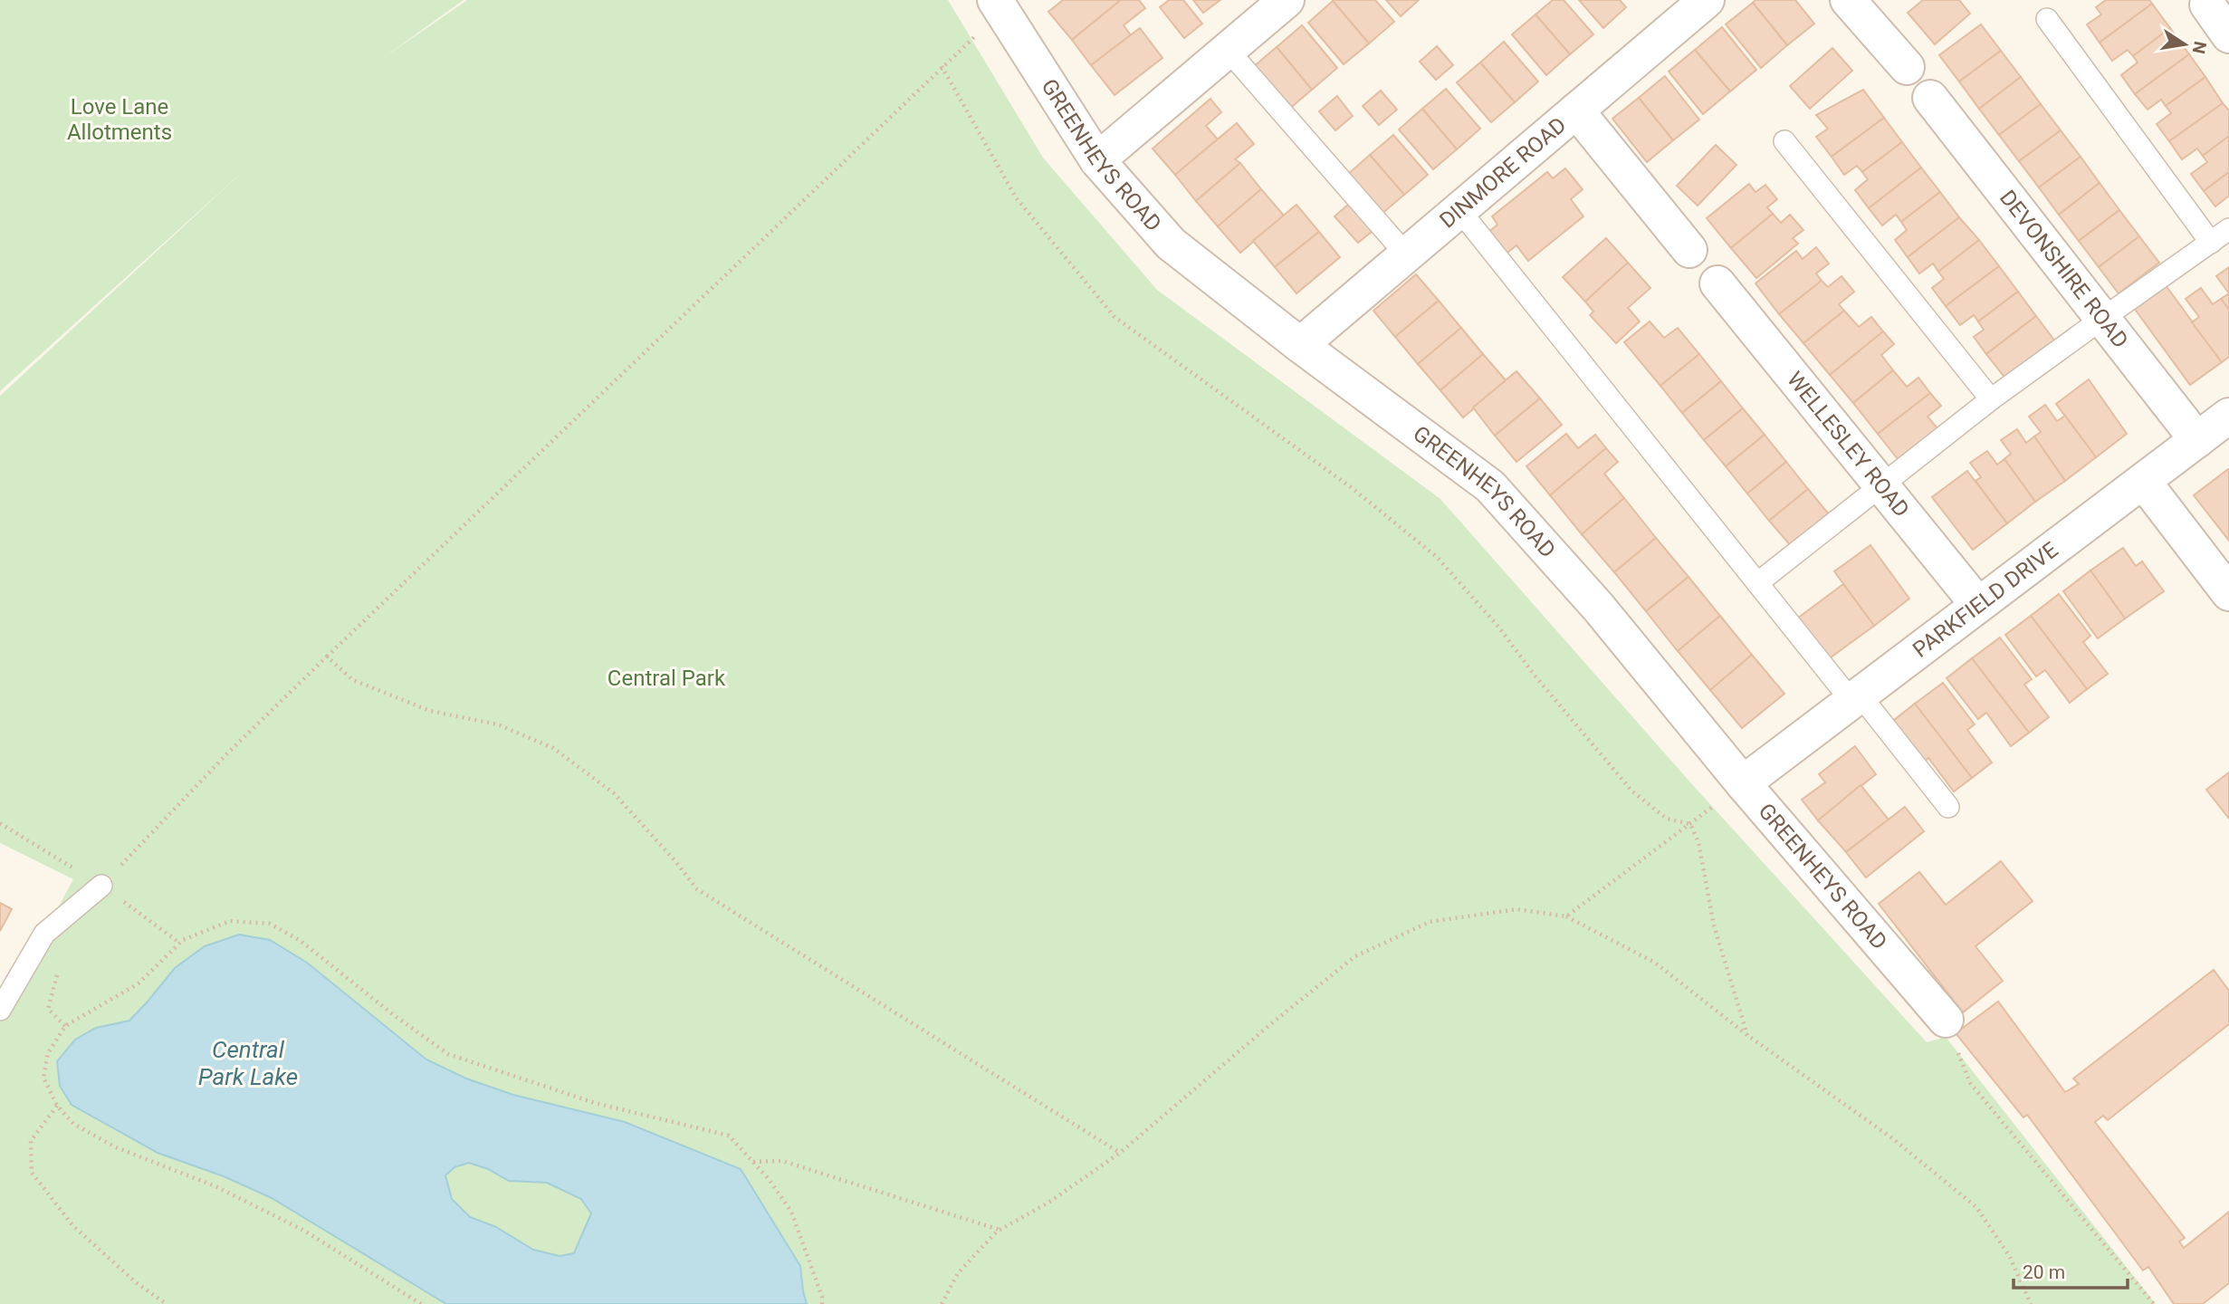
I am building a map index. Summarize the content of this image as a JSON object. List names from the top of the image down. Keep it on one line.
{"streets":{"street":["GREENHEYS ROAD","DINMORE ROAD","DEVONSHIRE ROAD","WELLESLEY ROAD","PARKFIELD DRIVE"]},"crossings":[["GREENHEYS ROAD","DINMORE ROAD"],["GREENHEYS ROAD","PARKFIELD DRIVE"],["DEVONSHIRE ROAD","PARKFIELD DRIVE"],["WELLESLEY ROAD","PARKFIELD DRIVE"]],"water":["Central Park Lake"],"parks":["Love Lane Allotments","Central Park"],"scale_bar":"20 m","north":"right"}
